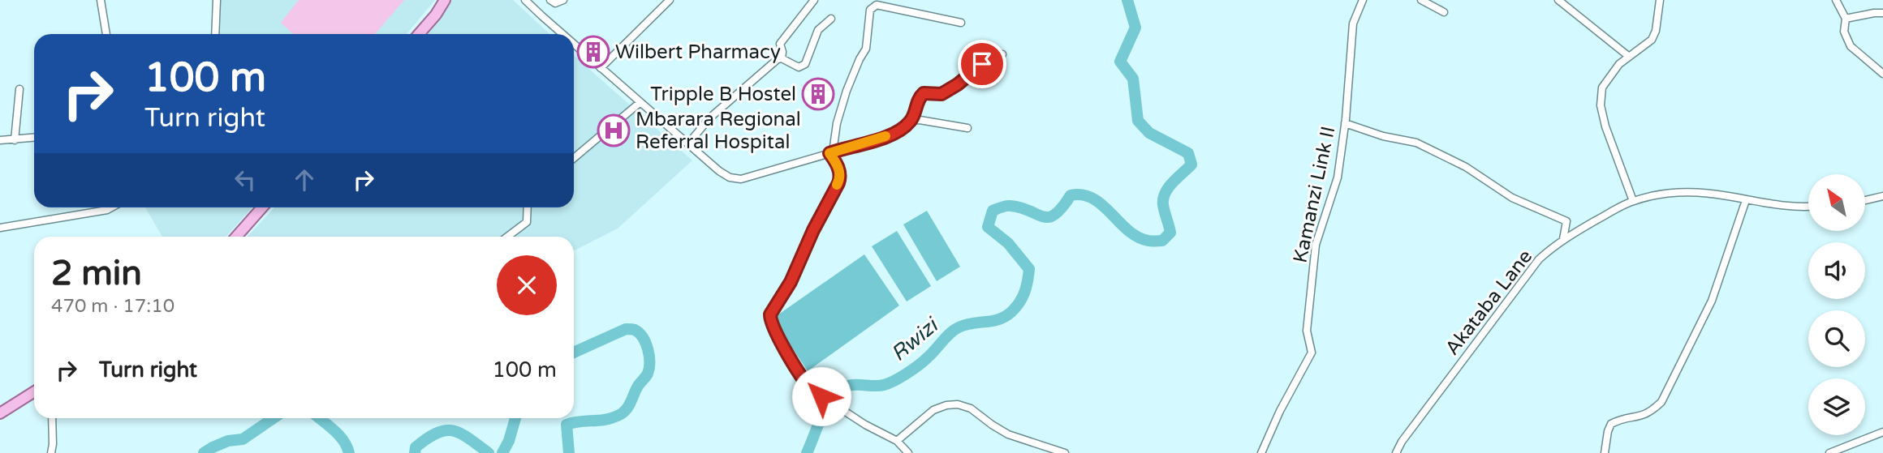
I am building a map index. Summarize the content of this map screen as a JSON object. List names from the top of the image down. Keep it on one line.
{"streets":{"street":["Kamanzi Link II","Akataba Lane"]},"water":["Rwizi"],"places":{"building":["Wilbert Pharmacy","Tripple B Hostel"],"hospital":["Mbarara Regional Referral Hospital"]},"north":"top left","page":{"turn":["100 m","Turn right"],"heading":["2 min","470 m · 17:10"],"list":[{"name":"Turn right","value":"100 m"}]}}
